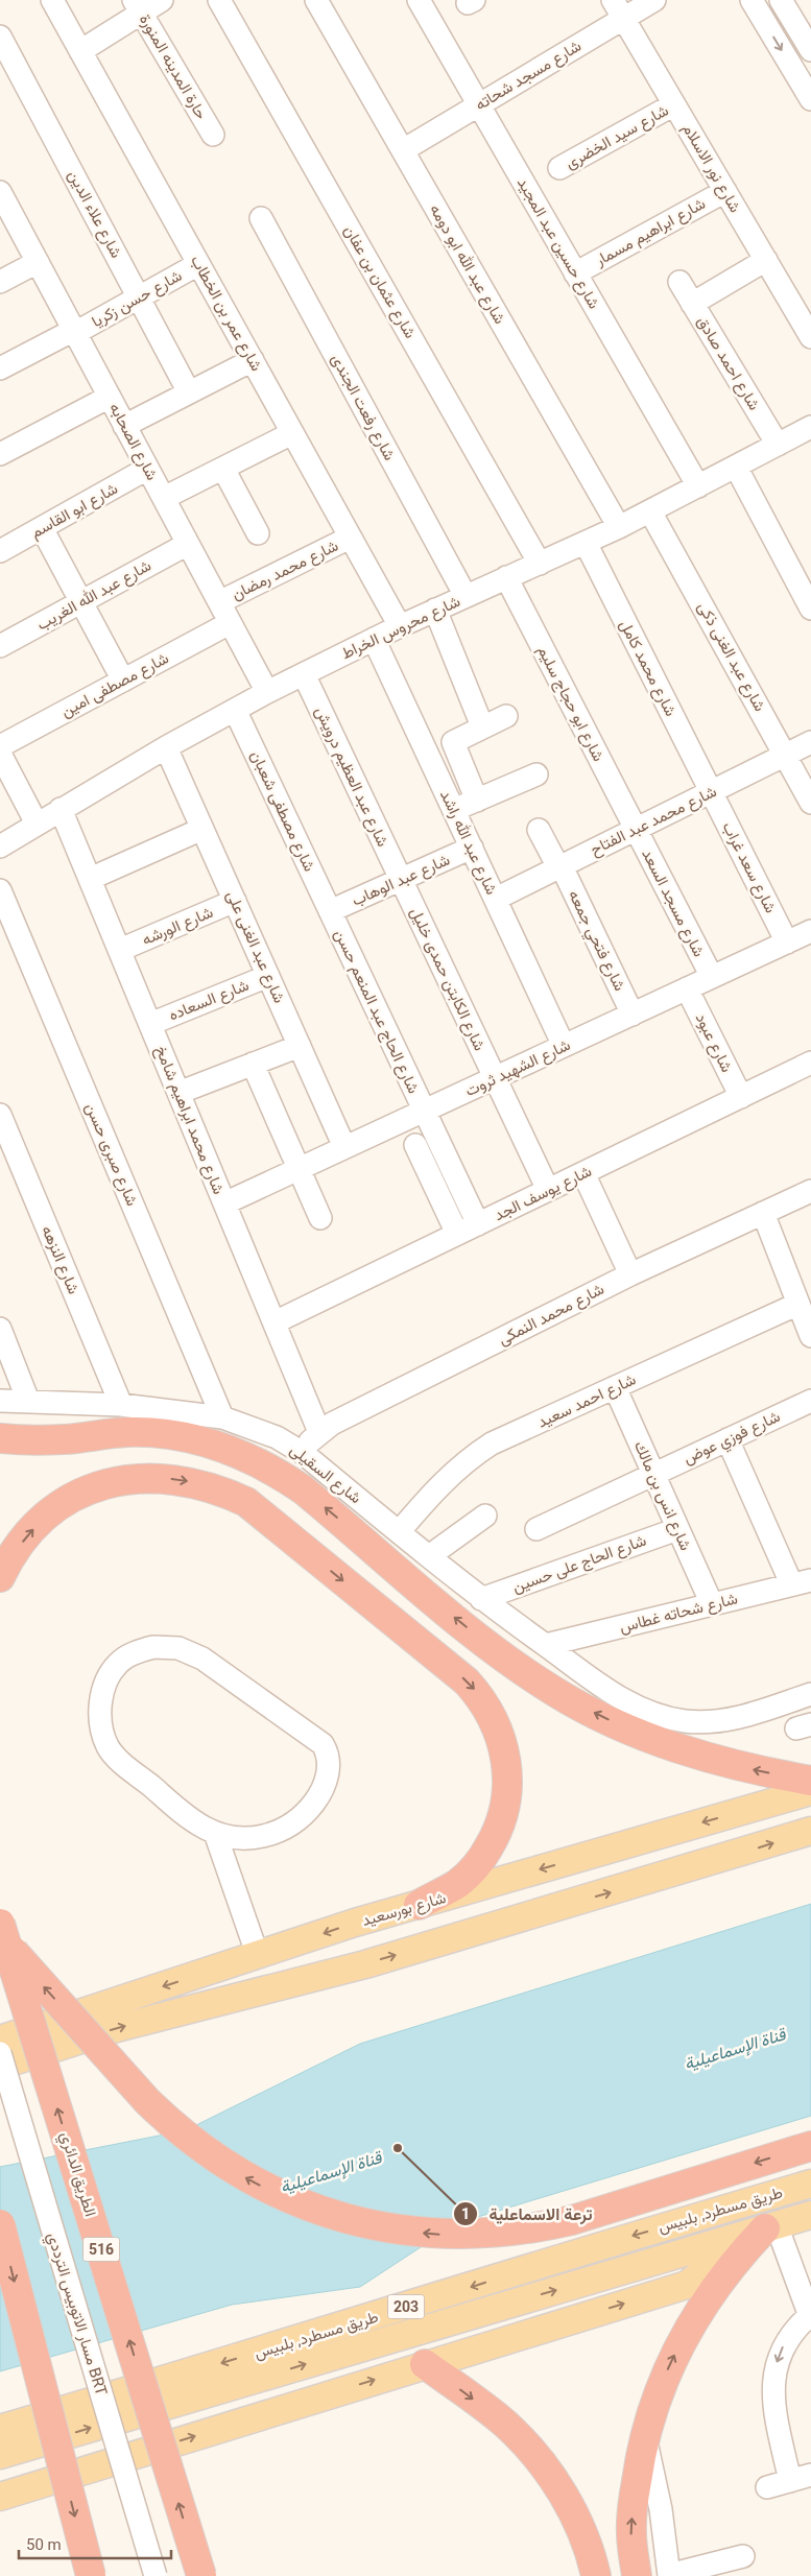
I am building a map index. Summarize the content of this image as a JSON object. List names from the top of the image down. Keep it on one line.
{"streets":{"highway":["الطريق الدائري","516"],"main road":["شارع بورسعيد","طريق مسطرد, بلبيس","203"],"street":["حارة المدينه المنورة","شارع مسجد شحاته","شارع سيد الخضرى","شارع نور الاسلام","شارع علاء الدين","شارع ابراهيم مسمار","شارع حسين عبد المجيد","شارع عبد الله ابو دومه","شارع عثمان بن عفان","شارع حسن زكريا","شارع عمر بن الخطاب","شارع احمد صادق","شارع رفعت الجندى","شارع الصحابه","شارع ابو القاسم","شارع محمد رمضان","شارع عبد الله الغريب","شارع محروس الخراط","شارع عبد الغنى ذكى","شارع محمد كامل","شارع مصطفى امين","شارع ابو حجاج سليم","شارع عبد العظيم درويش","شارع مصطفى شعبان","شارع محمد عبد الفتاح","شارع عبد الله راشد","شارع سعد غراب","شارع عبد الوهاب","شارع مسجد السعد","شارع الورشه","شارع فتحي جمعه","شارع عبد الغنى على","شارع الكابتن حمدى خليل","شارع السعاده","شارع الحاج عبد المنعم حسن","شارع عبود","شارع الشهيد ثروت","شارع محمد ابراهيم شامخ","شارع صبرى حسن","شارع يوسف الجد","شارع النزهه","شارع محمد النمكى","شارع احمد سعيد","شارع فوزي عوض","شارع السقيلى","شارع انس بن مالك","شارع الحاج على حسين","شارع شحاته غطاس","مسار الاتوبيس الترددي BRT"]},"crossings":[["شارع مسجد شحاته","شارع نور الاسلام"],["شارع مسجد شحاته","شارع حسين عبد المجيد"],["شارع مسجد شحاته","شارع عبد الله ابو دومه"],["شارع سيد الخضرى","شارع نور الاسلام"],["شارع نور الاسلام","شارع ابراهيم مسمار"],["شارع علاء الدين","شارع حسن زكريا"],["شارع ابراهيم مسمار","شارع حسين عبد المجيد"],["شارع حسين عبد المجيد","شارع محروس الخراط"],["شارع عبد الله ابو دومه","شارع محروس الخراط"],["شارع عثمان بن عفان","شارع محروس الخراط"],["شارع حسن زكريا","شارع عمر بن الخطاب"],["شارع حسن زكريا","شارع الصحابه"],["شارع عمر بن الخطاب","شارع محمد رمضان"],["شارع عمر بن الخطاب","شارع محروس الخراط"],["شارع احمد صادق","شارع محروس الخراط"],["شارع رفعت الجندى","شارع محروس الخراط"],["شارع الصحابه","شارع ابو القاسم"],["شارع الصحابه","شارع محمد رمضان"],["شارع الصحابه","شارع عبد الله الغريب"],["شارع الصحابه","شارع محروس الخراط"],["شارع الصحابه","شارع مصطفى امين"],["شارع محروس الخراط","شارع عبد الغنى ذكى"],["شارع محروس الخراط","شارع محمد كامل"],["شارع محروس الخراط","شارع ابو حجاج سليم"],["شارع محروس الخراط","شارع عبد العظيم درويش"],["شارع محروس الخراط","شارع مصطفى شعبان"],["شارع محروس الخراط","شارع عبد الله راشد"],["شارع محروس الخراط","شارع عبد الغنى على"],["شارع محروس الخراط","شارع محمد ابراهيم شامخ"],["شارع عبد الغنى ذكى","شارع محمد عبد الفتاح"],["شارع محمد كامل","شارع محمد عبد الفتاح"],["شارع محمد كامل","شارع سعد غراب"],["شارع ابو حجاج سليم","شارع محمد عبد الفتاح"],["شارع ابو حجاج سليم","شارع مسجد السعد"],["شارع عبد العظيم درويش","شارع عبد الوهاب"],["شارع عبد العظيم درويش","شارع الكابتن حمدى خليل"],["شارع مصطفى شعبان","شارع عبد الوهاب"],["شارع مصطفى شعبان","شارع الحاج عبد المنعم حسن"],["شارع محمد عبد الفتاح","شارع عبد الله راشد"],["شارع محمد عبد الفتاح","شارع سعد غراب"],["شارع محمد عبد الفتاح","شارع مسجد السعد"],["شارع محمد عبد الفتاح","شارع فتحي جمعه"],["شارع عبد الله راشد","شارع عبد الوهاب"],["شارع عبد الله راشد","شارع الشهيد ثروت"],["شارع سعد غراب","شارع الشهيد ثروت"],["شارع عبد الوهاب","شارع الكابتن حمدى خليل"],["شارع عبد الوهاب","شارع الحاج عبد المنعم حسن"],["شارع مسجد السعد","شارع الشهيد ثروت"],["شارع الورشه","شارع عبد الغنى على"],["شارع الورشه","شارع محمد ابراهيم شامخ"],["شارع فتحي جمعه","شارع الشهيد ثروت"],["شارع عبد الغنى على","شارع السعاده"],["شارع عبد الغنى على","شارع الشهيد ثروت"],["شارع الكابتن حمدى خليل","شارع الشهيد ثروت"],["شارع الكابتن حمدى خليل","شارع يوسف الجد"],["شارع السعاده","شارع محمد ابراهيم شامخ"],["شارع الحاج عبد المنعم حسن","شارع الشهيد ثروت"],["شارع الحاج عبد المنعم حسن","شارع يوسف الجد"],["شارع عبود","شارع الشهيد ثروت"],["شارع عبود","شارع يوسف الجد"],["شارع الشهيد ثروت","شارع محمد ابراهيم شامخ"],["شارع محمد ابراهيم شامخ","شارع يوسف الجد"],["شارع محمد ابراهيم شامخ","شارع محمد النمكى"],["شارع صبرى حسن","شارع السقيلى"],["شارع النزهه","شارع السقيلى"],["شارع محمد النمكى","شارع السقيلى"],["شارع احمد سعيد","شارع السقيلى"],["شارع احمد سعيد","شارع انس بن مالك"],["شارع فوزي عوض","شارع انس بن مالك"],["شارع السقيلى","شارع الحاج على حسين"],["شارع السقيلى","شارع شحاته غطاس"],["شارع انس بن مالك","شارع الحاج على حسين"],["شارع انس بن مالك","شارع شحاته غطاس"]],"water":["قناة الإسماعيلية"],"places":["ترعة الاسماعلية"],"scale_bar":"50 m"}
